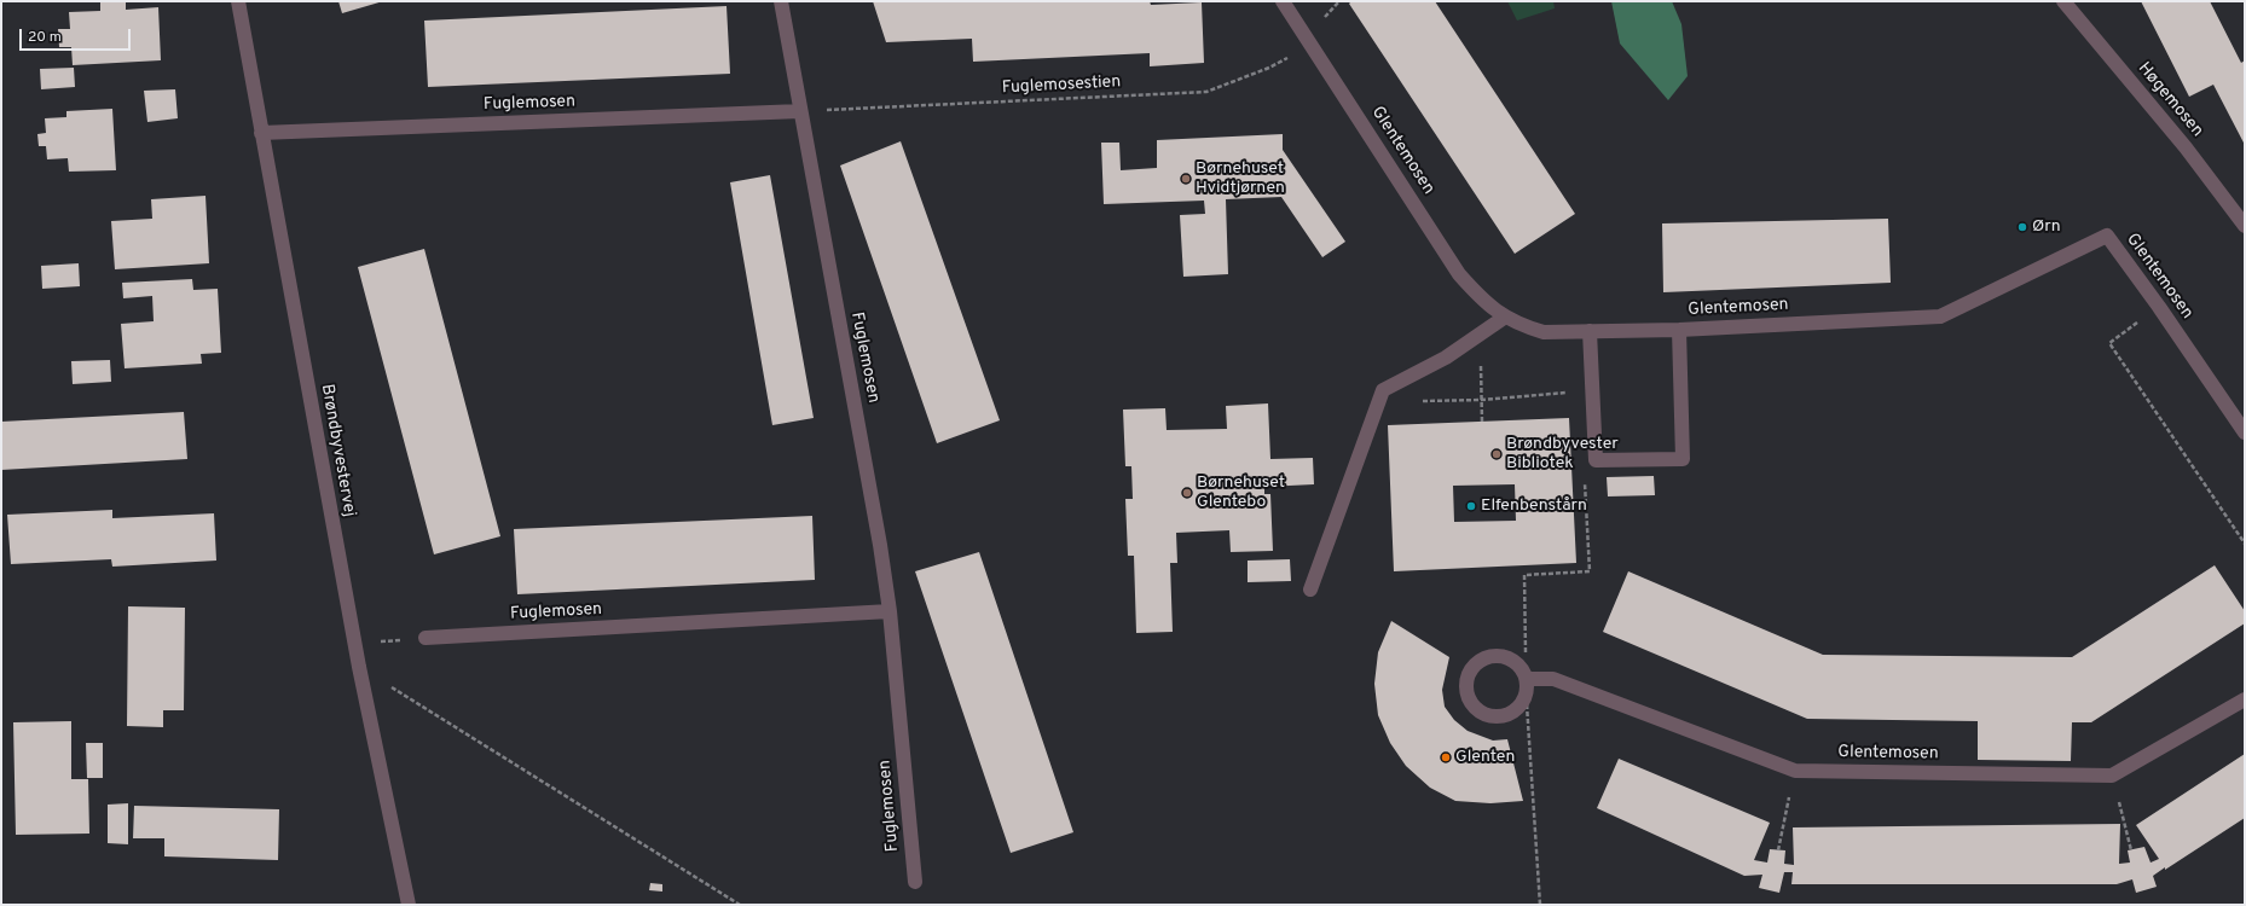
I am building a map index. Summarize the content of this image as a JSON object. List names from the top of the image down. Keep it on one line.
{"streets":{"street":["Høgemosen","Fuglemosen","Glentemosen","Brøndbyvestervej"],"path":["Fuglemosestien"]},"crossings":[["Fuglemosestien","Fuglemosen"],["Fuglemosestien","Glentemosen"],["Fuglemosen","Brøndbyvestervej"]],"places":["Børnehuset Hvidtjørnen","Ørn","Brøndbyvester Bibliotek","Børnehuset Glentebo","Elfenbenstårn","Glenten"],"scale_bar":"20 m"}
